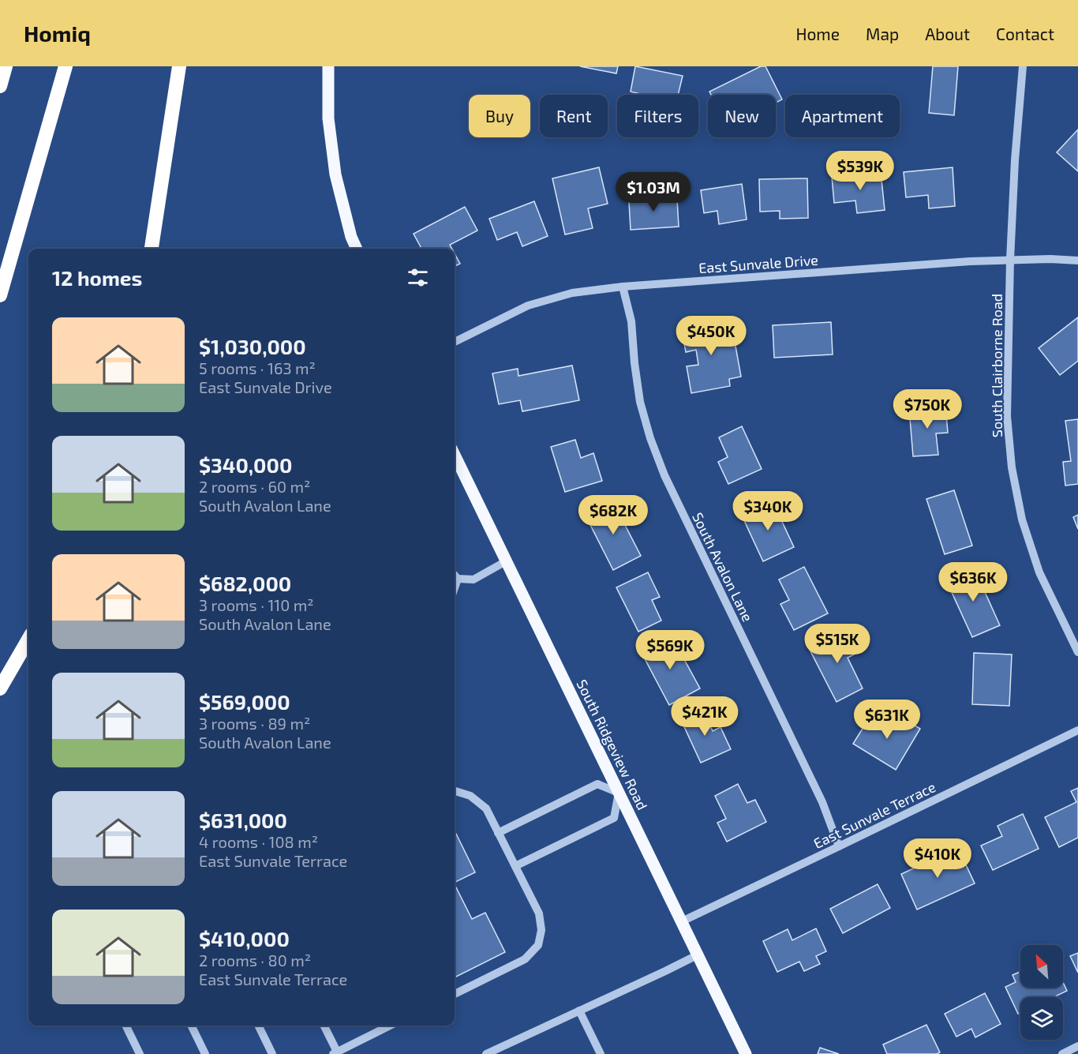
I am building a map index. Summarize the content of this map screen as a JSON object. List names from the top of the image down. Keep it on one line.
{"streets":{"main road":["South Ridgeview Road"],"street":["East Sunvale Drive","South Clairborne Road","South Avalon Lane","East Sunvale Terrace"]},"crossings":[["East Sunvale Drive","South Clairborne Road"],["East Sunvale Drive","South Avalon Lane"],["South Avalon Lane","East Sunvale Terrace"],["South Ridgeview Road","East Sunvale Terrace"]],"north":"top left","page":{"header":"Homiq","nav":["Home","Map","About","Contact"],"chip":["Buy","Rent","Filters","New","Apartment"],"price":["$539K","$1.03M","$450K","$750K","$340K","$682K","$636K","$515K","$569K","$421K","$631K","$410K"],"heading":"12 homes","list":[{"name":"$1,030,000","note":"5 rooms · 163 m² · East Sunvale Drive"},{"name":"$340,000","note":"2 rooms · 60 m² · South Avalon Lane"},{"name":"$682,000","note":"3 rooms · 110 m² · South Avalon Lane"},{"name":"$569,000","note":"3 rooms · 89 m² · South Avalon Lane"},{"name":"$631,000","note":"4 rooms · 108 m² · East Sunvale Terrace"},{"name":"$410,000","note":"2 rooms · 80 m² · East Sunvale Terrace"}]}}
